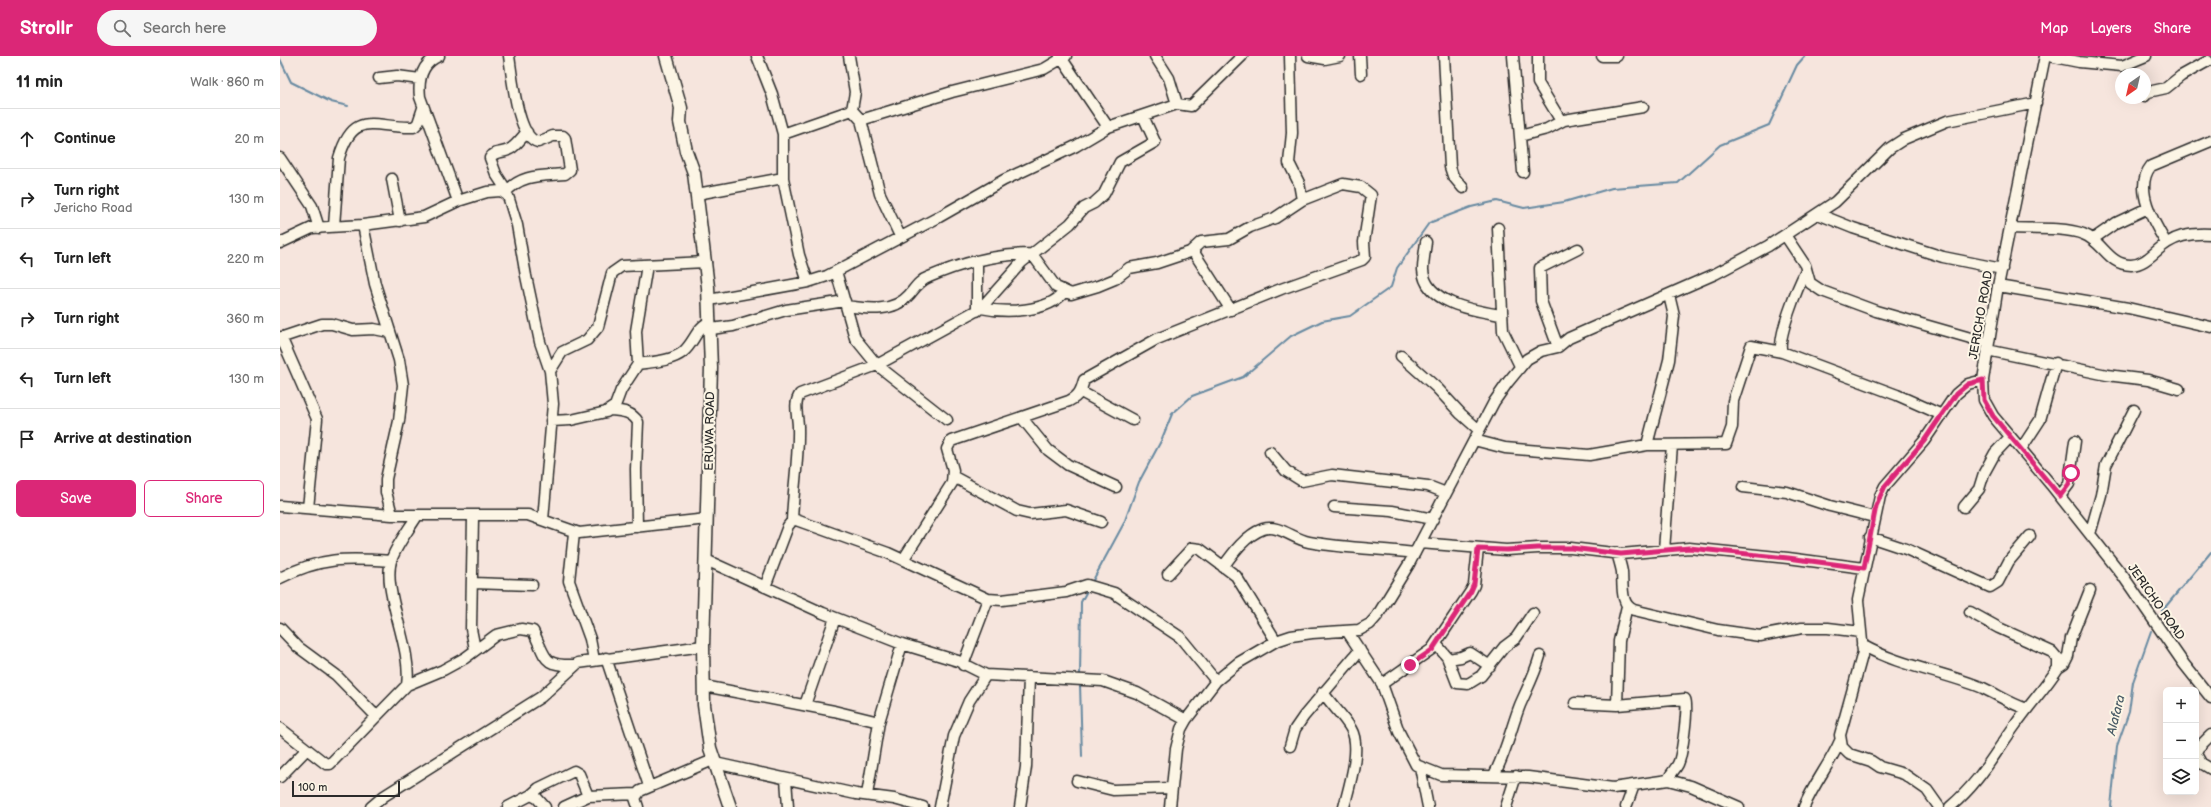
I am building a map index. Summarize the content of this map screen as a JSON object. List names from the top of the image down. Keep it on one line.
{"streets":{"main road":["ERUWA ROAD"],"street":["JERICHO ROAD"]},"water":["Alafara"],"scale_bar":"100 m","north":"bottom left","page":{"header":"Strollr","search":"Search here","nav":["Map","Layers","Share"],"heading":["11 min","Walk · 860 m"],"list":[["Continue","20 m"],["Turn right","Jericho Road","130 m"],["Turn left","220 m"],["Turn right","360 m"],["Turn left","130 m"],"Arrive at destination"],"buttons":["Save","Share"],"map_buttons":["+","−"],"scale":"100 m"}}
